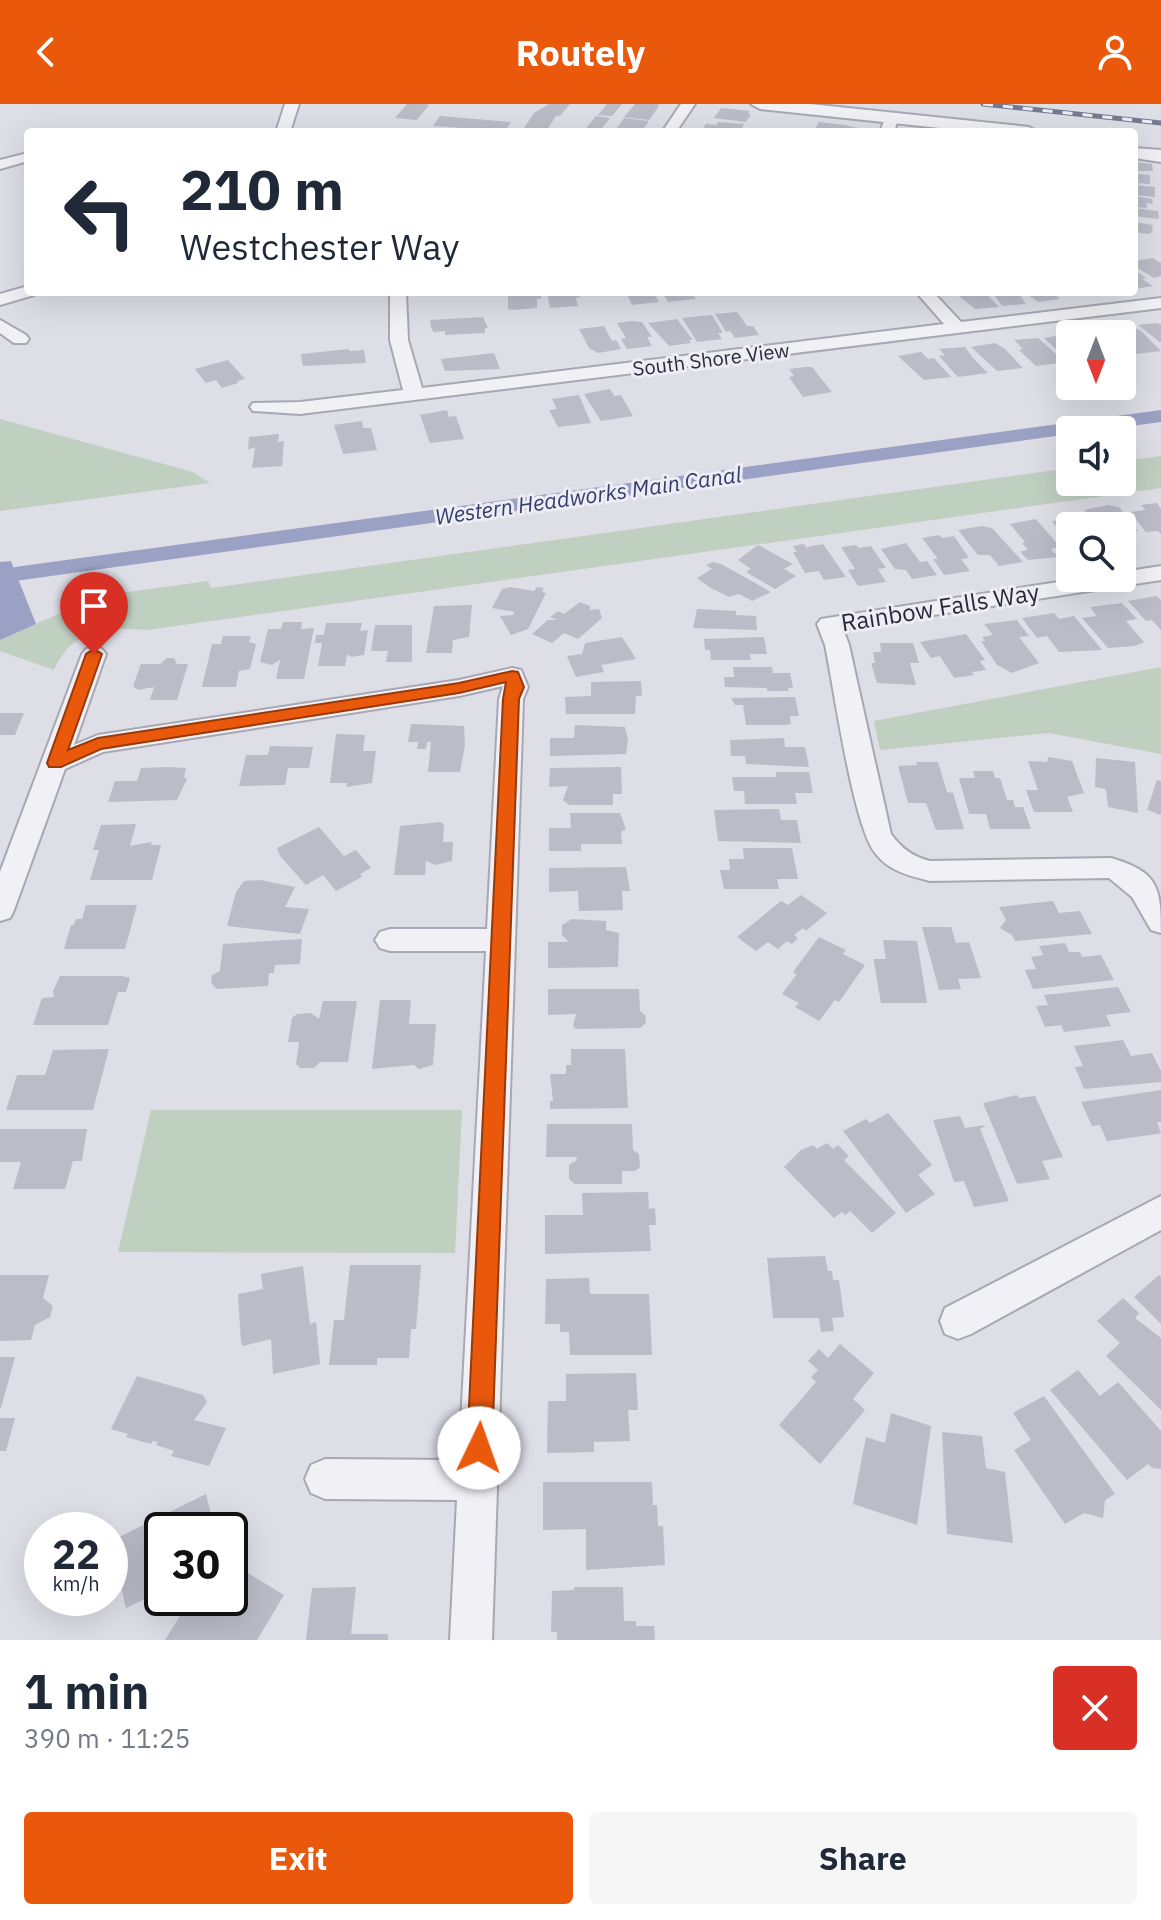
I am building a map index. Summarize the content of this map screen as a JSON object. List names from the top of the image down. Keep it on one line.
{"streets":{"street":["South Shore View","Rainbow Falls Way"]},"water":["Western Headworks Main Canal"],"north":"bottom","page":{"header":"Routely","turn":["210 m","Westchester Way"],"speed":"22 km/h","limit":"30","heading":["1 min","390 m · 11:25"],"buttons":["Exit","Share"]}}
